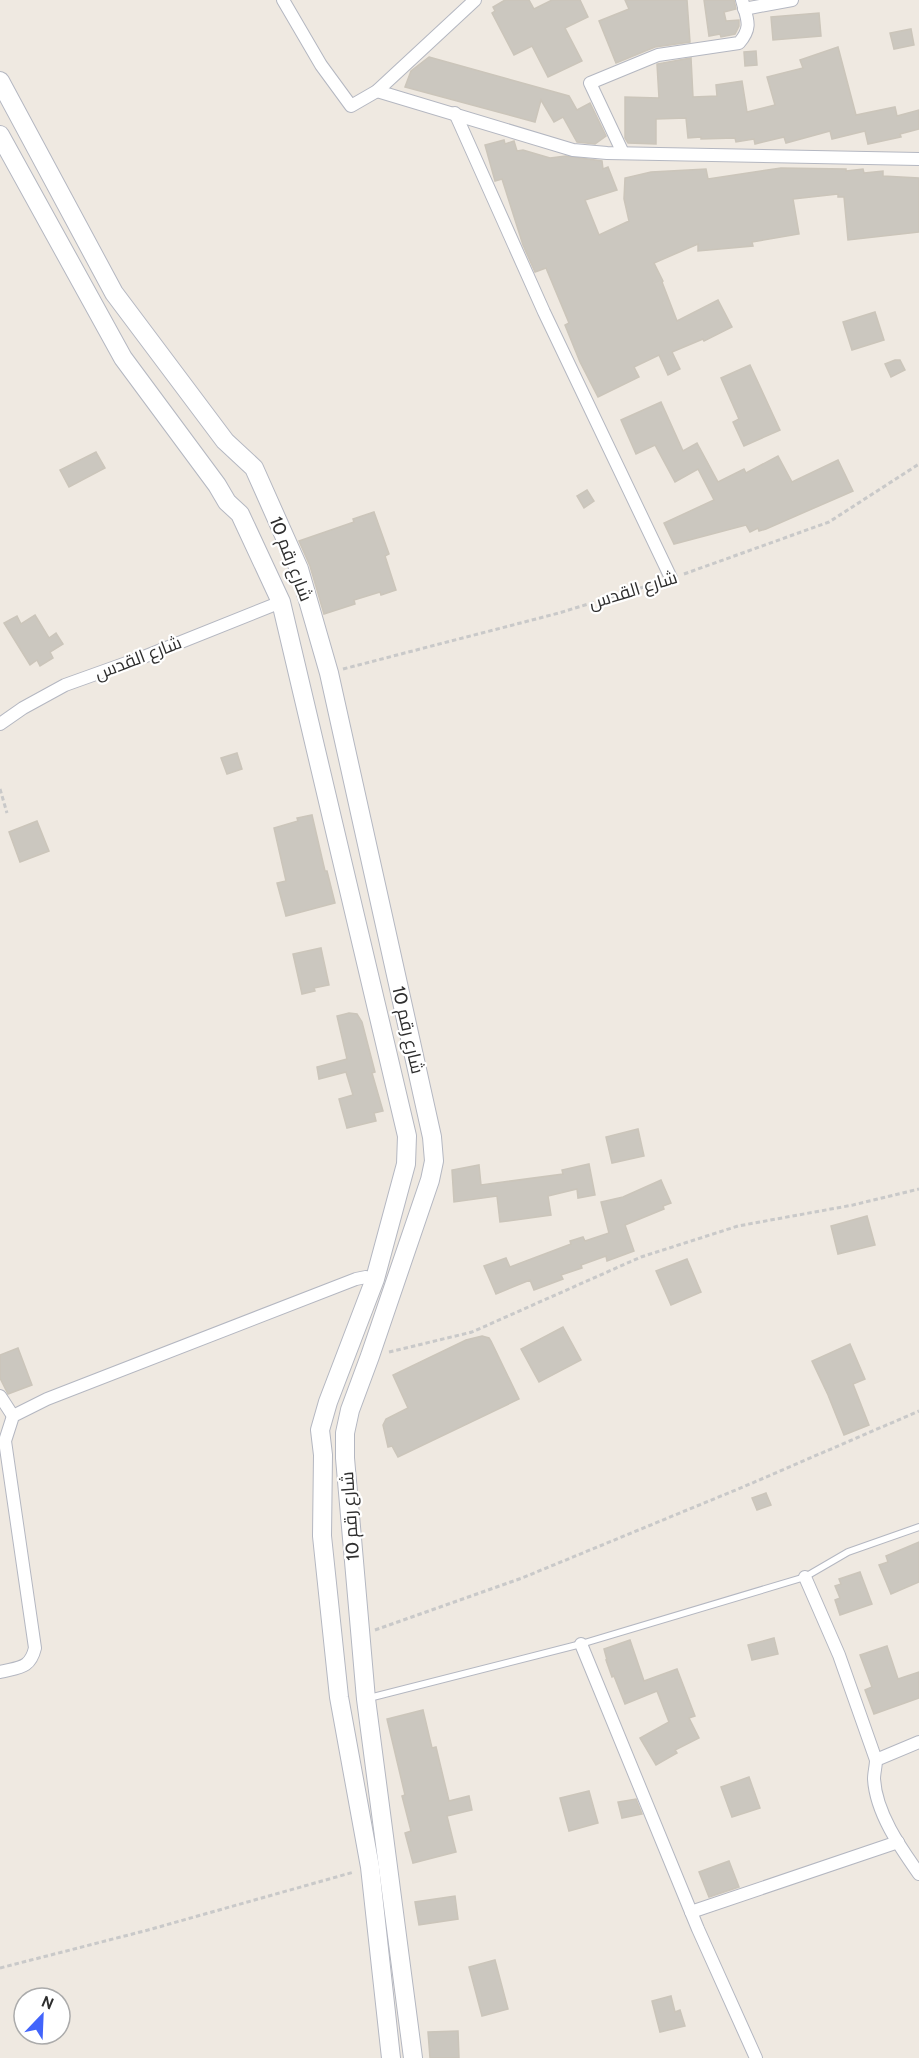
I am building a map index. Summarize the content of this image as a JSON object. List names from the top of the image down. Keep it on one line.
{"streets":{"main road":["شارع رقم 10"],"street":["شارع القدس"]},"crossings":[["شارع رقم 10","شارع القدس"]],"north":"top right"}
